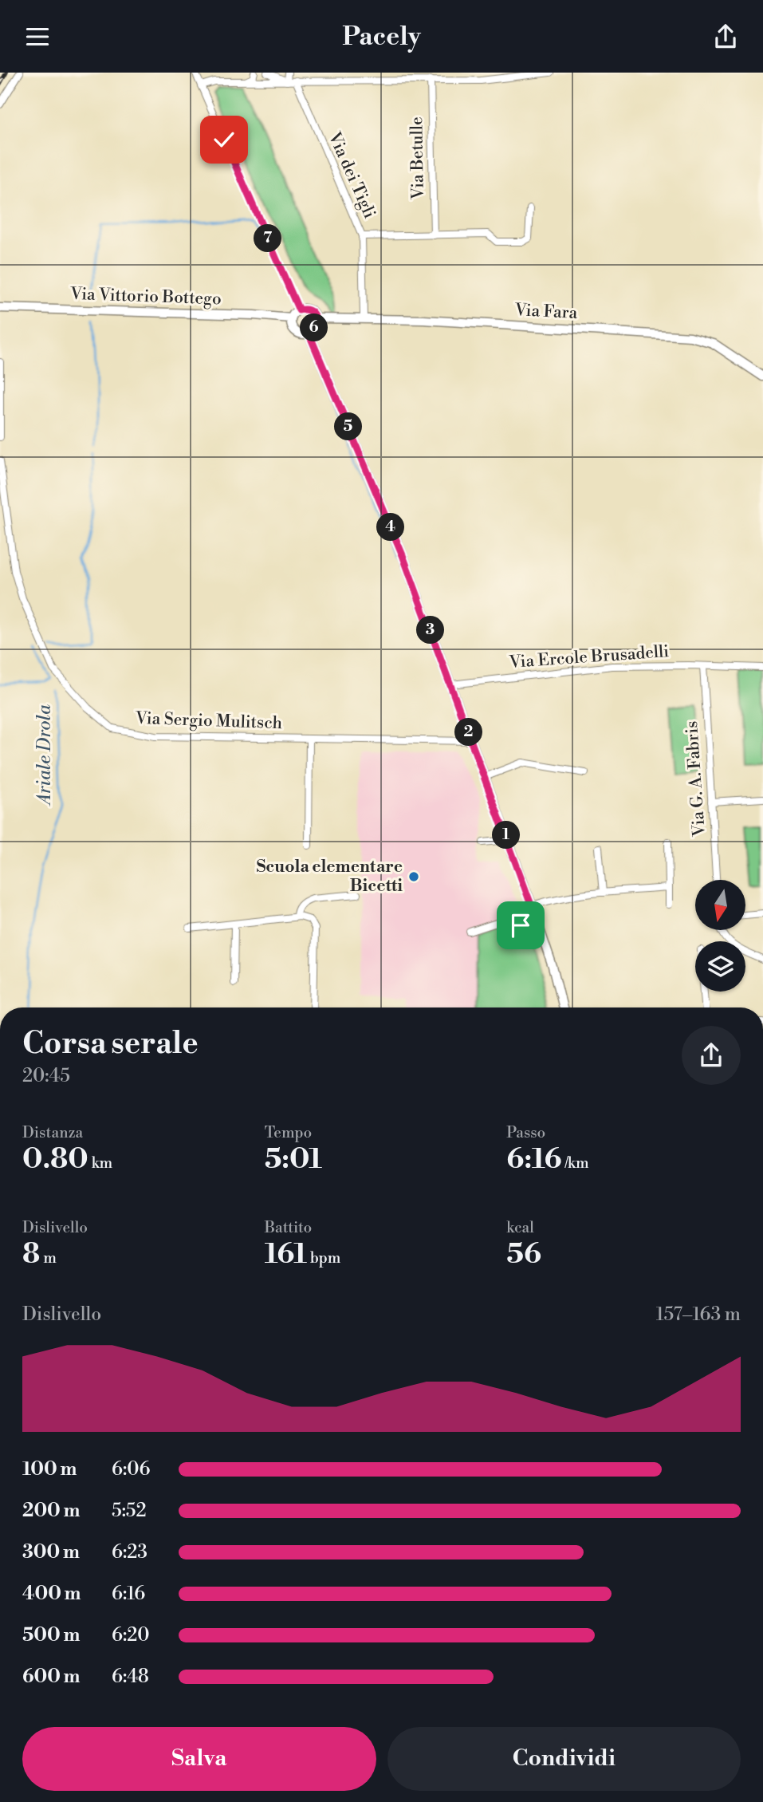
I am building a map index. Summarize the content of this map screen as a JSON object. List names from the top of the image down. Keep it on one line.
{"streets":{"street":["Via Betulle","Via dei Tigli","Via Vittorio Bottego","Via Fara","Via Ercole Brusadelli","Via Sergio Mulitsch","Via G. A. Fabris"]},"crossings":[["Via dei Tigli","Via Fara"],["Via Vittorio Bottego","Via Fara"],["Via Ercole Brusadelli","Via G. A. Fabris"]],"water":["Ariale Drola"],"places":["Scuola elementare Bicetti"],"north":"bottom","page":{"header":"Pacely","pins":["7","6","5","4","3","2","1"],"heading":["Corsa serale","20:45"],"stats":[["Distanza","0.80 km"],["Tempo","5:01"],["Passo","6:16 /km"],["Dislivello","8 m"],["Battito","161 bpm"],["kcal","56"]],"chart":["Dislivello","157–163 m"],"list":[{"name":"100 m","note":"6:06"},{"name":"200 m","note":"5:52"},{"name":"300 m","note":"6:23"},{"name":"400 m","note":"6:16"},{"name":"500 m","note":"6:20"},{"name":"600 m","note":"6:48"}],"buttons":["Salva","Condividi"]}}
